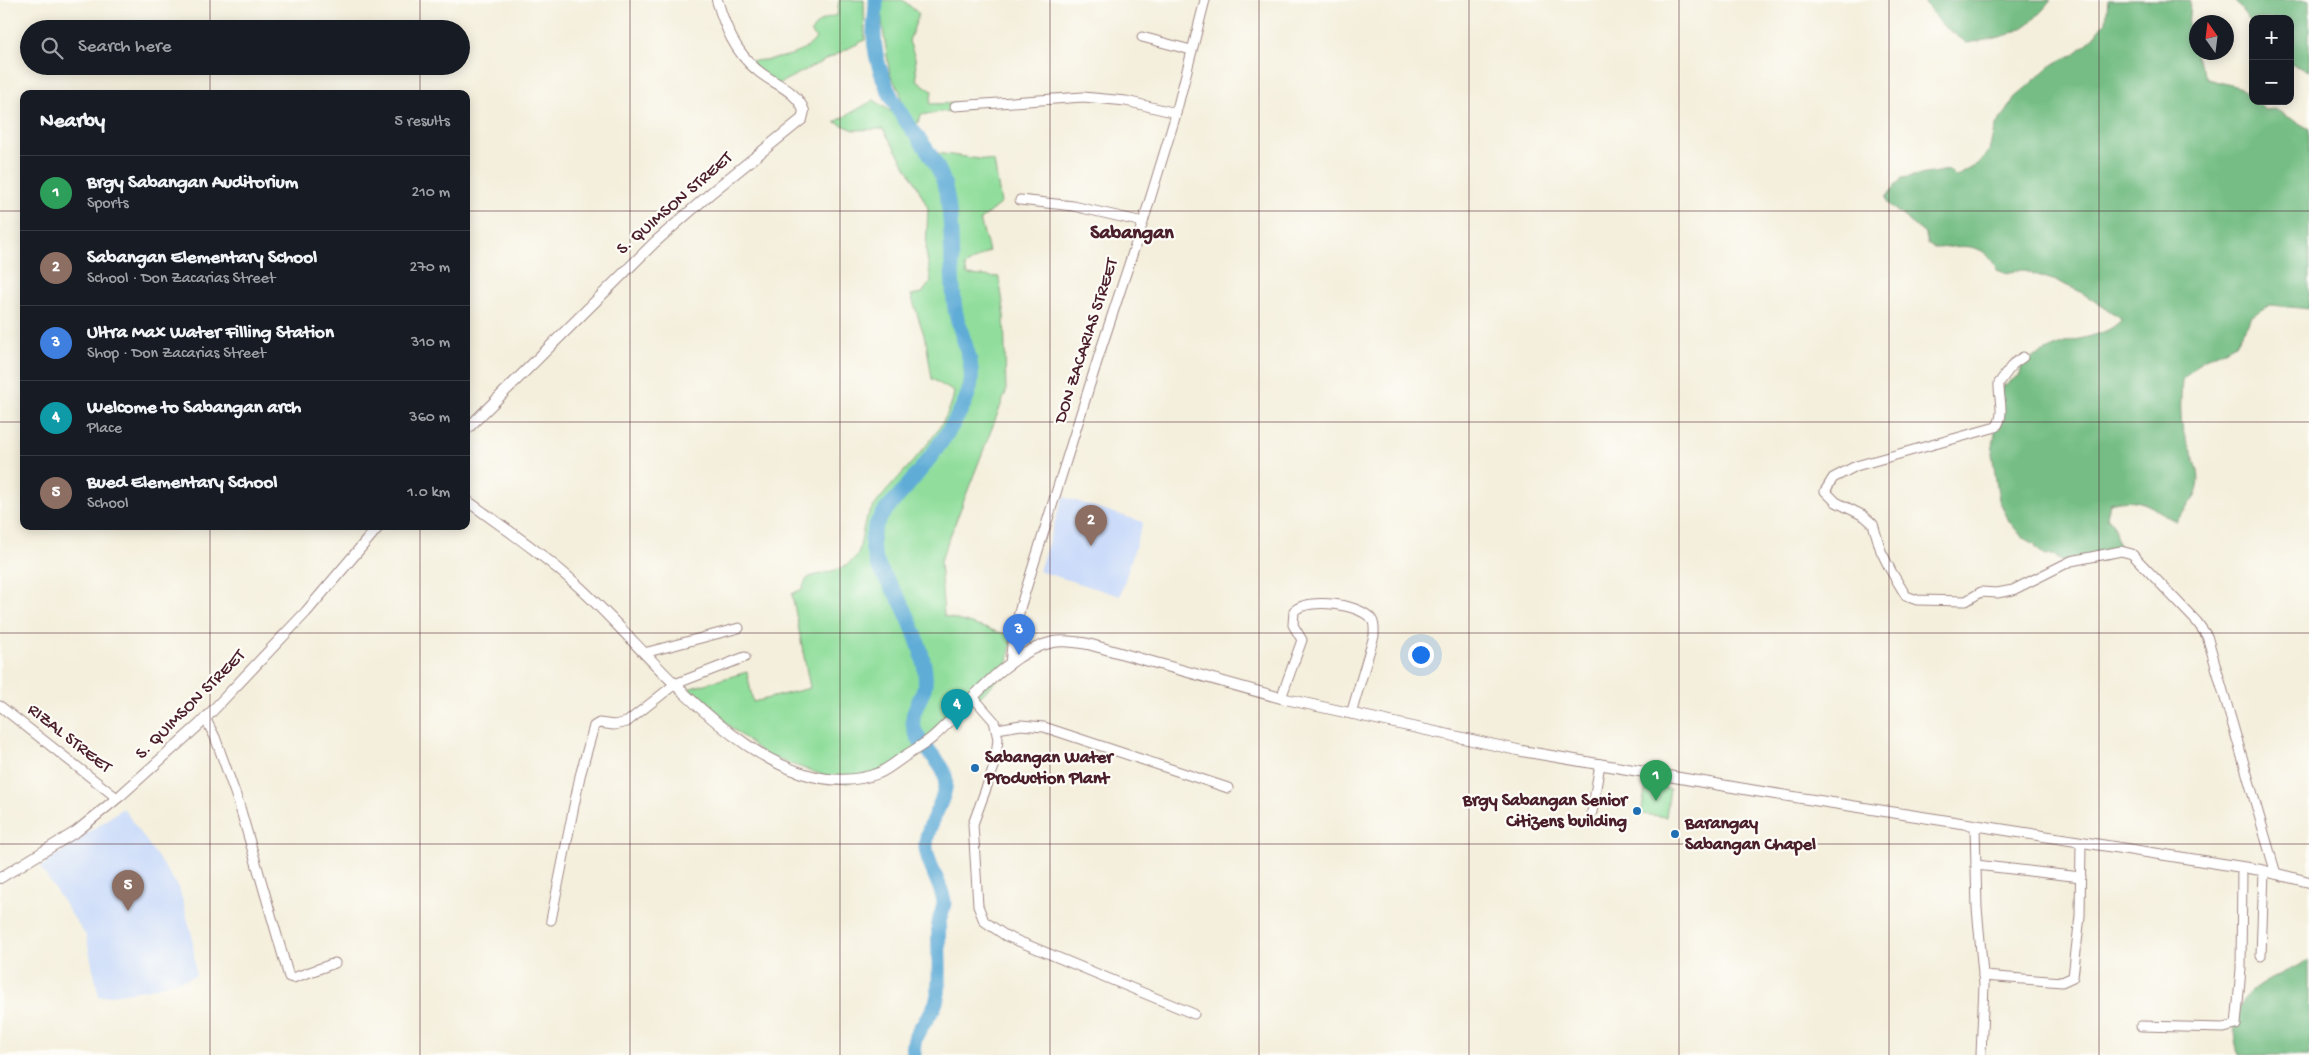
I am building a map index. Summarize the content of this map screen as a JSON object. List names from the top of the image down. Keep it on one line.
{"streets":{"street":["S. QUIMSON STREET","DON ZACARIAS STREET","RIZAL STREET"]},"crossings":[["S. QUIMSON STREET","RIZAL STREET"]],"districts":["Sabangan"],"places":["Sabangan Water Production Plant","Brgy Sabangan Senior Citizens building","Barangay Sabangan Chapel"],"north":"top","page":{"map_buttons":["+","−"],"search":"Search here","heading":["Nearby","5 results"],"list":[{"mark":"1","name":"Brgy Sabangan Auditorium","note":"Sports","value":"210 m"},{"mark":"2","name":"Sabangan Elementary School","note":"School · Don Zacarias Street","value":"270 m"},{"mark":"3","name":"Ultra Max Water Filling Station","note":"Shop · Don Zacarias Street","value":"310 m"},{"mark":"4","name":"Welcome to Sabangan arch","note":"Place","value":"360 m"},{"mark":"5","name":"Bued Elementary School","note":"School","value":"1.0 km"}],"pins":["2","3","4","1","5"]}}
